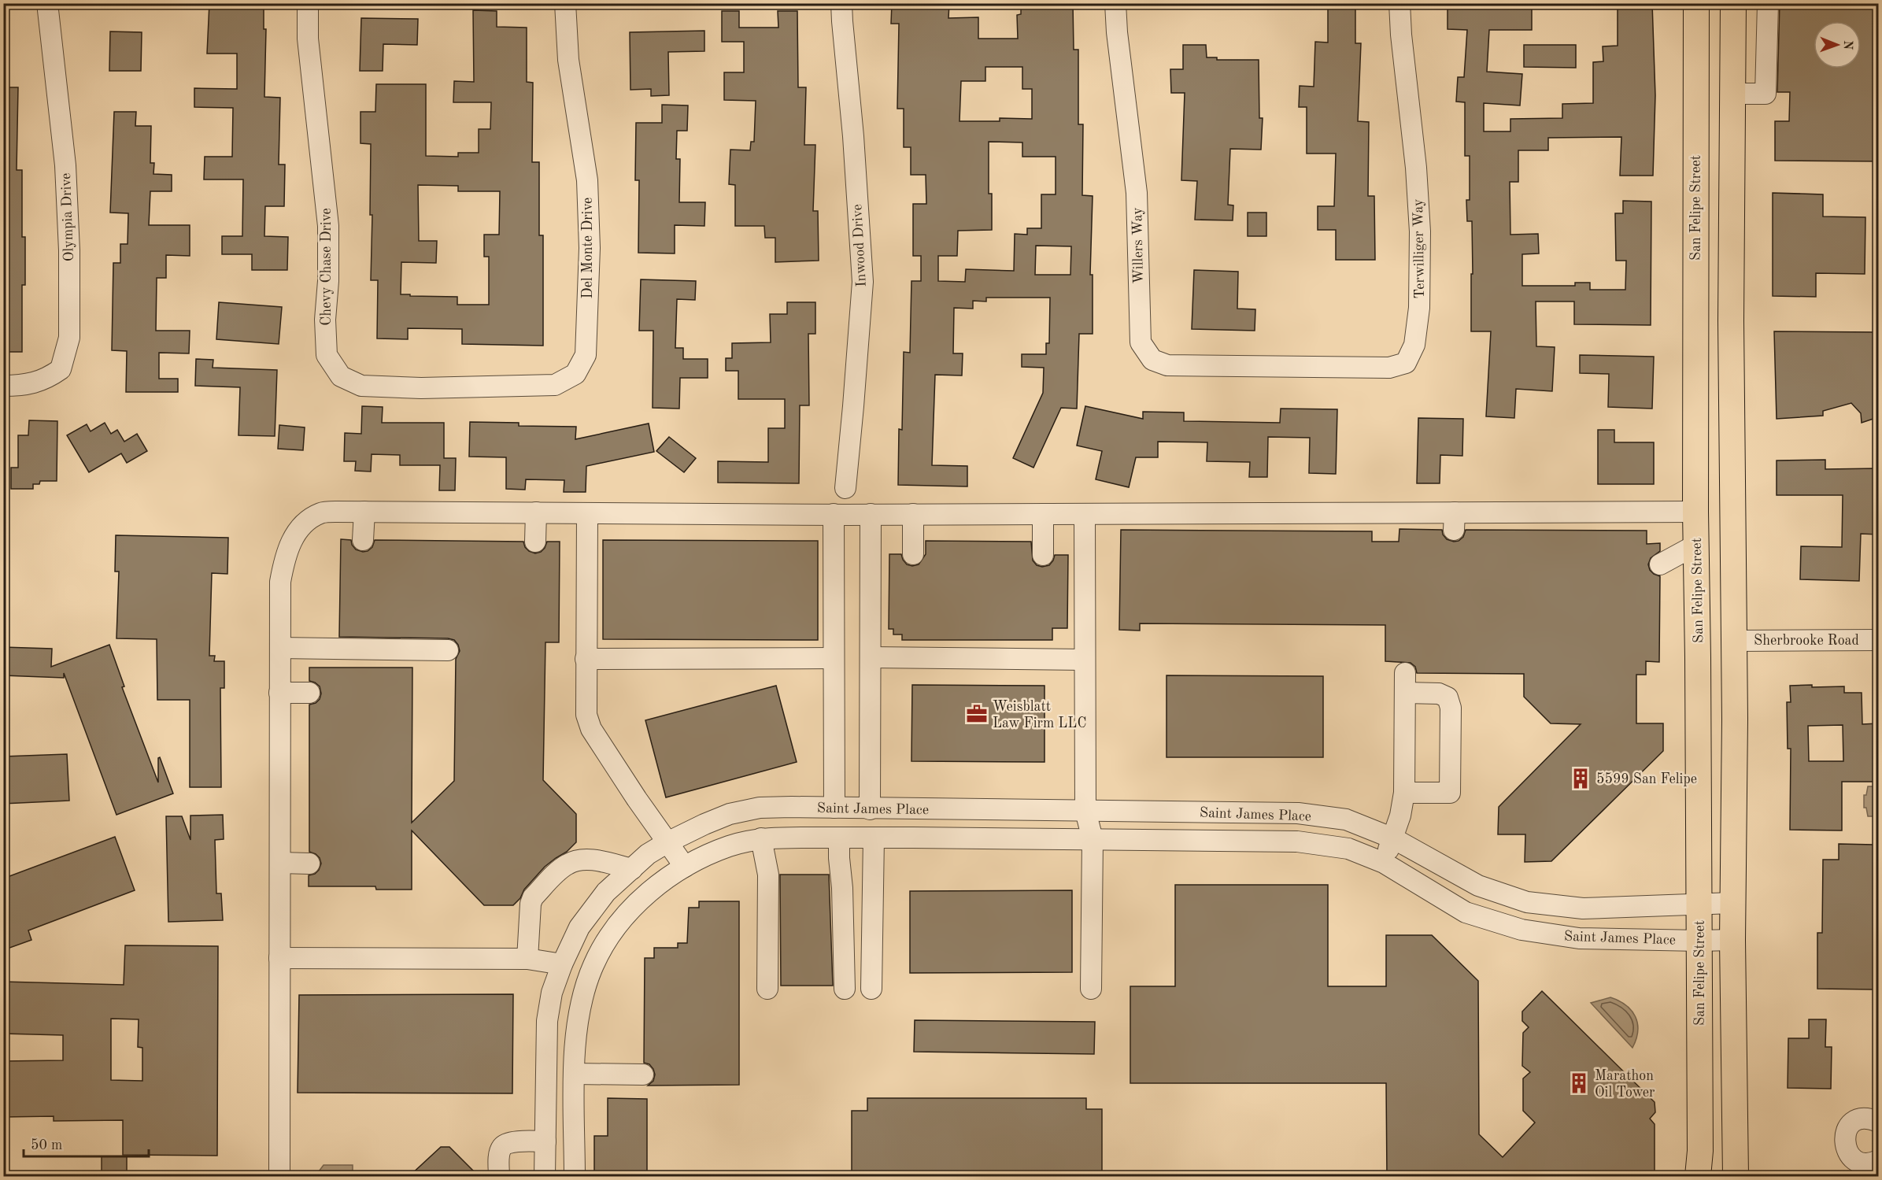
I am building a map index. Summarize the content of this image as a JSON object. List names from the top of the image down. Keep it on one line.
{"streets":{"main road":["San Felipe Street"],"street":["Olympia Drive","Inwood Drive","Willers Way","Del Monte Drive","Terwilliger Way","Chevy Chase Drive","Sherbrooke Road","Saint James Place"]},"crossings":[["San Felipe Street","Saint James Place"],["Willers Way","Terwilliger Way"],["Del Monte Drive","Chevy Chase Drive"]],"places":{"office":["Weisblatt Law Firm LLC"],"building":["5599 San Felipe","Marathon Oil Tower"]},"scale_bar":"50 m","north":"right"}
